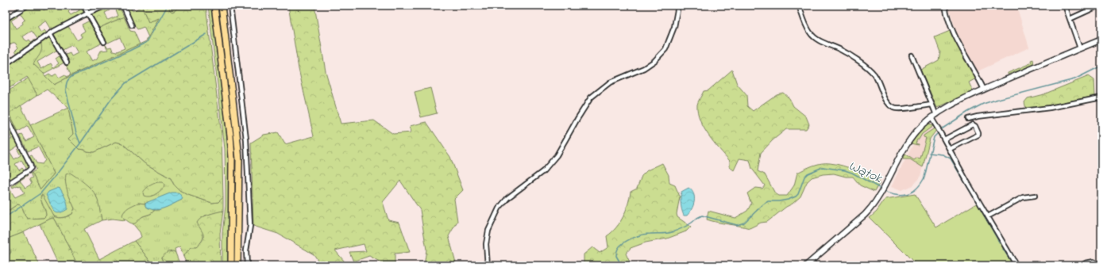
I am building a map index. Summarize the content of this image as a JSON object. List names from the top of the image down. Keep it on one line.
{"water":["Wątok"]}
